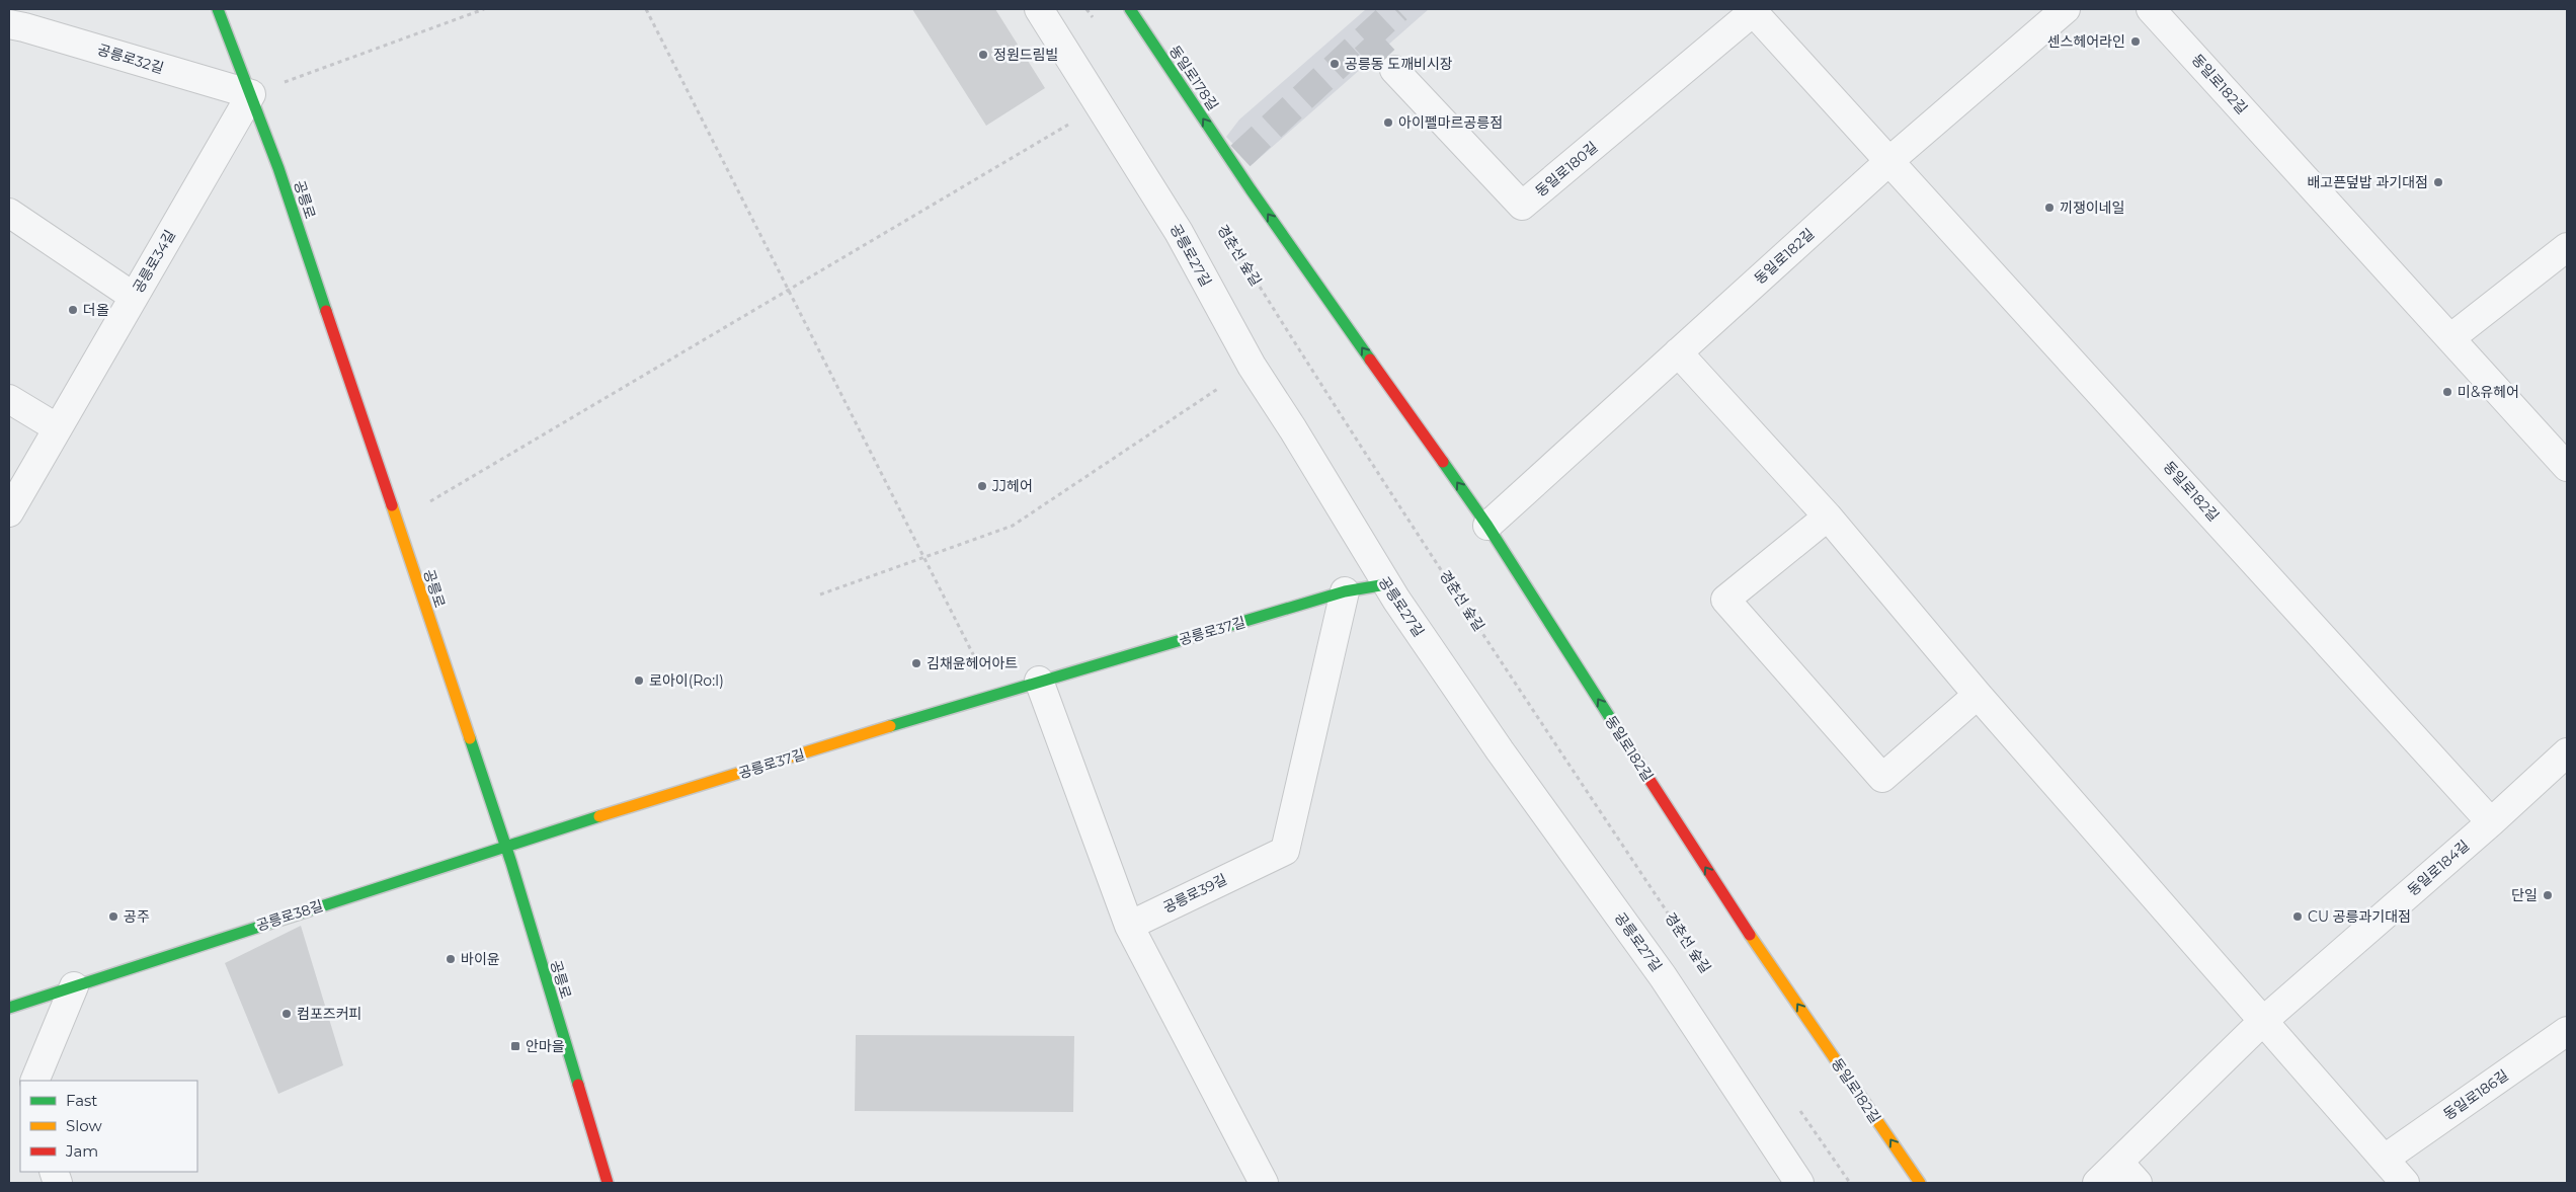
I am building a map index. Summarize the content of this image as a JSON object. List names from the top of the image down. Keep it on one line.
{"streets":{"street":["공릉로32길","동일로178길","동일로182길","동일로180길","공릉로","공릉로27길","공릉로34길","공릉로37길","동일로184길","공릉로39길","공릉로38길","동일로186길"],"path":["경춘선 숲길"]},"crossings":[["공릉로32길","공릉로"],["공릉로32길","공릉로34길"],["동일로178길","동일로182길"],["동일로182길","동일로180길"],["동일로182길","동일로184길"],["공릉로","공릉로34길"],["공릉로","공릉로37길"],["공릉로","공릉로38길"],["공릉로27길","공릉로37길"],["공릉로37길","공릉로39길"],["공릉로37길","공릉로38길"]],"one_way":["동일로178길"],"places":{"other":["센스헤어라인","정원드림빌","공릉동 도깨비시장","아이펠마르공릉점","배고픈덮밥 과기대점","끼쟁이네일","더올","미&유헤어","JJ헤어","김채윤헤어아트","로아이(Ro:I)","단일","공주","CU 공릉과기대점","바이윤","컴포즈커피"],"transit":["안마을"]},"legend":["Fast","Slow","Jam"]}
